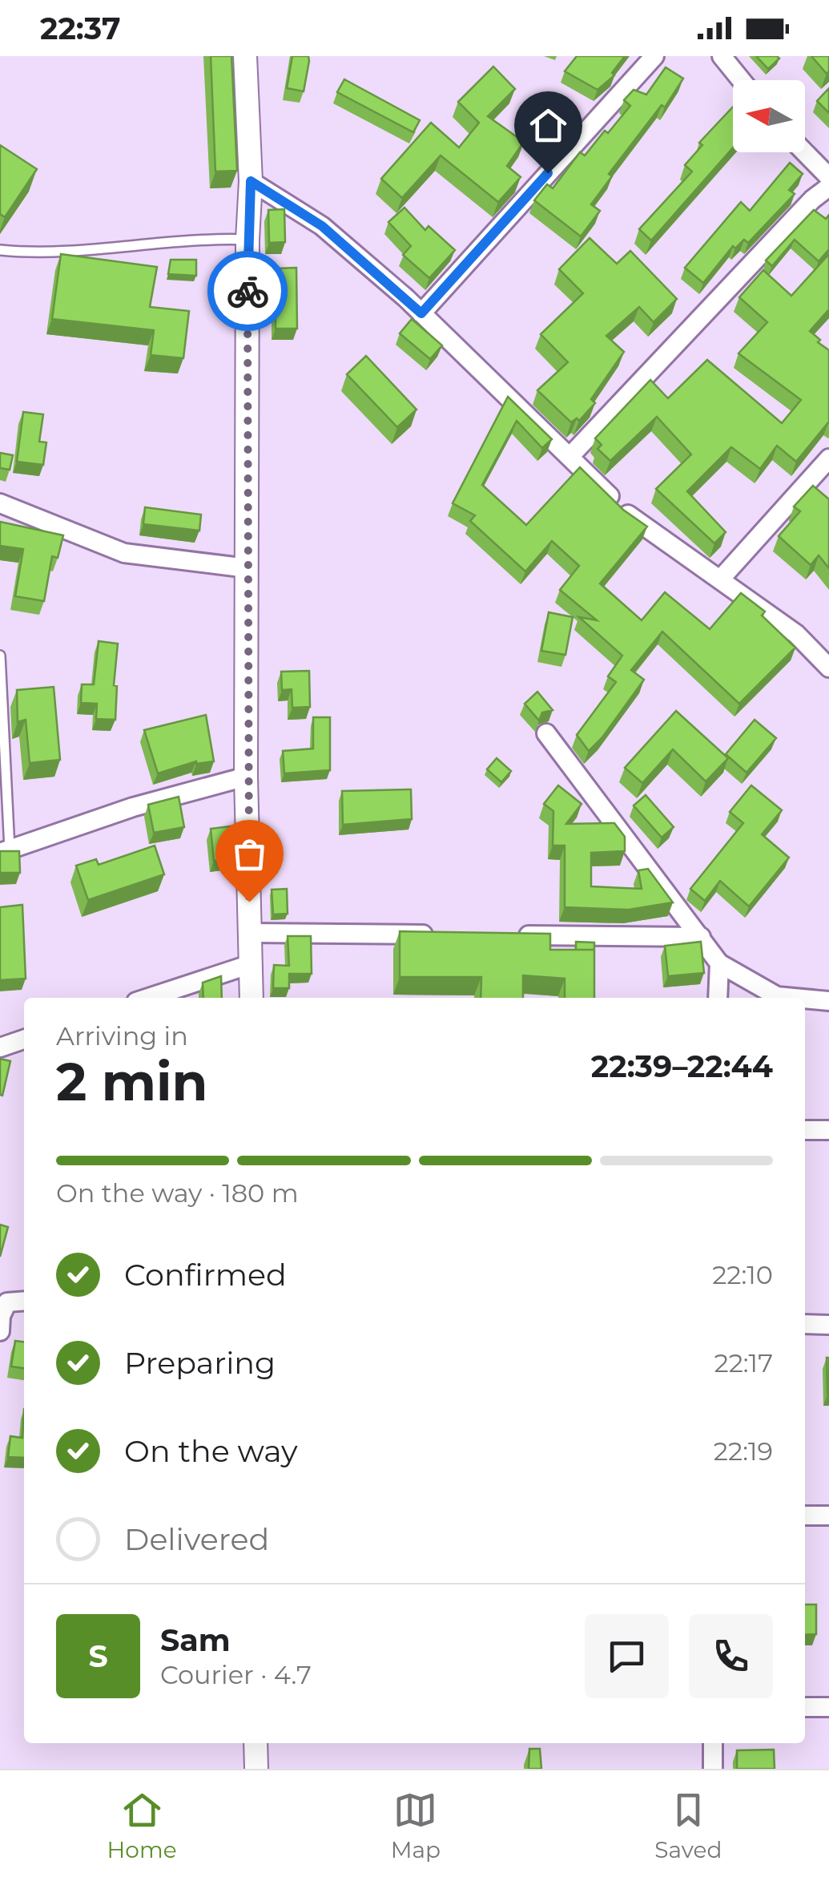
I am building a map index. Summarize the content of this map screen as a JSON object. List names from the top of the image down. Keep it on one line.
{"north":"left","page":{"status":"22:37","heading":["2 min","Arriving in","22:39–22:44"],"panel":["Sam","Courier · 4.7"],"bar":"On the way · 180 m","list":[["Confirmed","22:10"],["Preparing","22:17"],["On the way","22:19"],"Delivered"],"round":"S","tabs":["Home","Map","Saved"]}}
